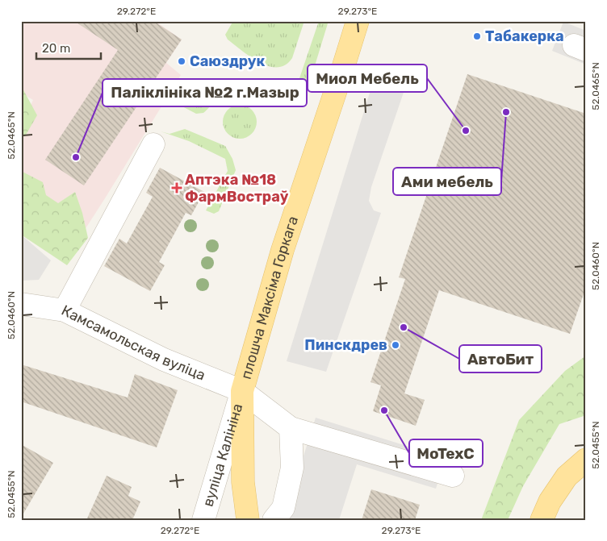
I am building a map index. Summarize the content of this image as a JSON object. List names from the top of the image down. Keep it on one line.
{"streets":{"main road":["плошча Максіма Горкага"],"street":["Камсамольская вуліца","вуліца Калініна"]},"crossings":[["плошча Максіма Горкага","Камсамольская вуліца"],["плошча Максіма Горкага","вуліца Калініна"],["Камсамольская вуліца","вуліца Калініна"]],"places":{"other":["Табакерка","Саюздрук","Ами мебель","Миол Мебель","Паліклініка №2 г.Мазыр","АвтоБит","Пинскдрев","MoTexC"],"health":["Аптэка №18 ФармВостраў"]},"scale_bar":"20 m","coordinates":["29.272°E","29.273°E","52.0465°N","52.0460°N","52.0455°N"]}
